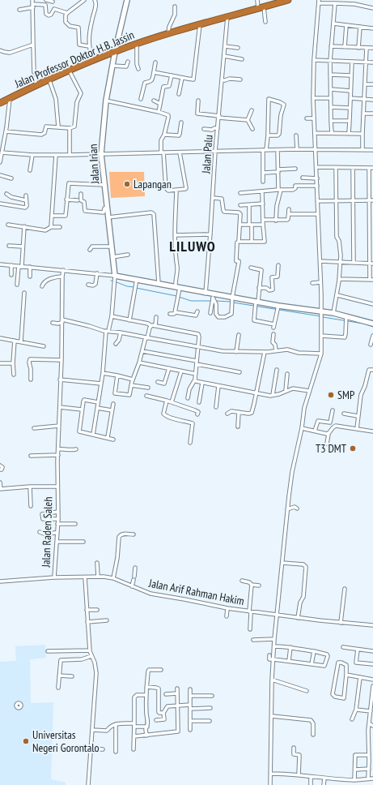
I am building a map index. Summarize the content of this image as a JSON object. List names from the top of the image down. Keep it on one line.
{"streets":{"highway":["Jalan Professor Doktor H.B. Jassin"],"street":["Jalan Palu","Jalan Irian","Jalan Raden Saleh","Jalan Arif Rahman Hakim"]},"crossings":[["Jalan Professor Doktor H.B. Jassin","Jalan Palu"],["Jalan Professor Doktor H.B. Jassin","Jalan Irian"],["Jalan Raden Saleh","Jalan Arif Rahman Hakim"]],"districts":["LILUWO"],"places":["Lapangan","SMP","T3 DMT","Universitas Negeri Gorontalo"]}
